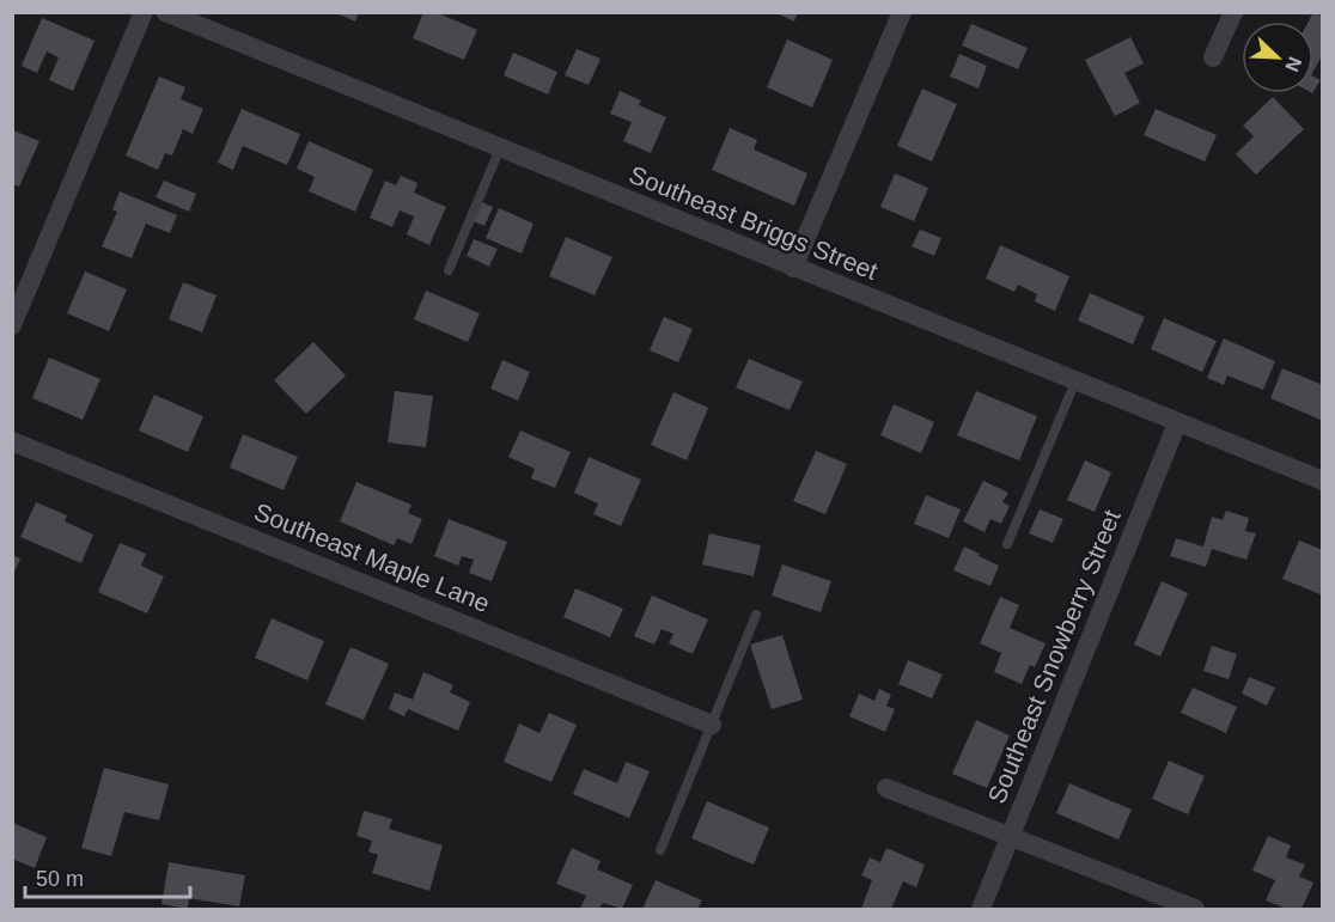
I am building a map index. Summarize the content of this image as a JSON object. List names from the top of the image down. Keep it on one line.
{"streets":{"street":["Southeast Briggs Street","Southeast Maple Lane","Southeast Snowberry Street"]},"crossings":[["Southeast Briggs Street","Southeast Snowberry Street"]],"scale_bar":"50 m","north":"bottom right"}
